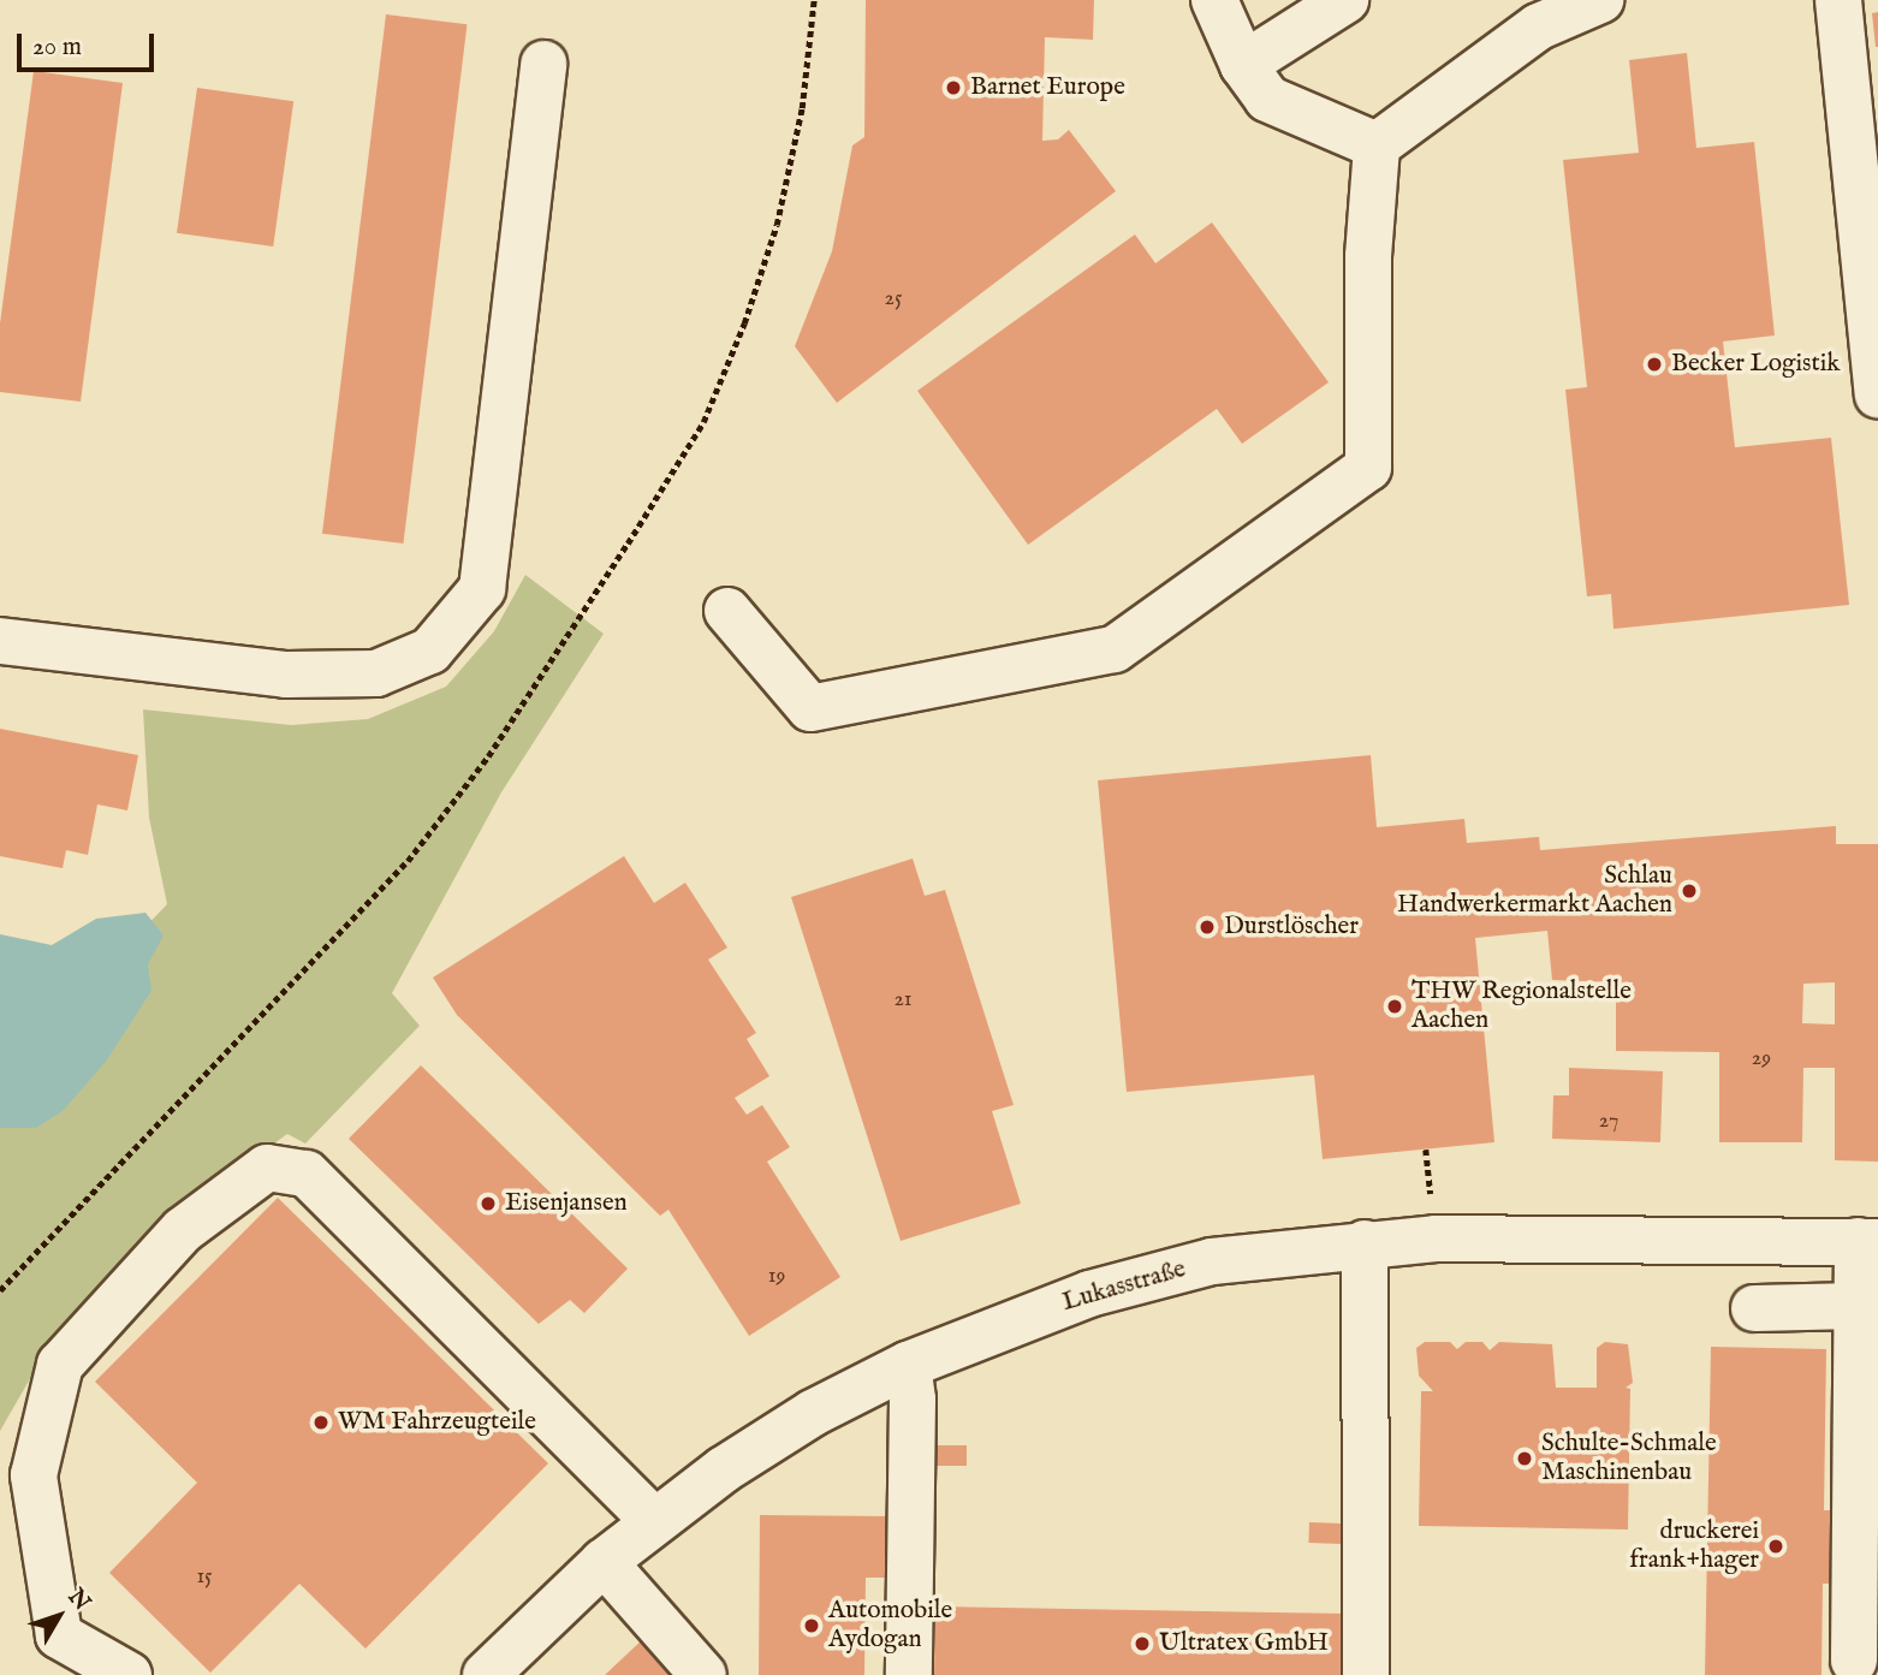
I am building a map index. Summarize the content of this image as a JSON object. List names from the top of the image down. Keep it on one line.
{"streets":{"street":["Lukasstraße"]},"places":["Barnet Europe","Becker Logistik","Schlau Handwerkermarkt Aachen","Durstlöscher","THW Regionalstelle Aachen","Eisenjansen","WM Fahrzeugteile","Schulte-Schmale Maschinenbau","druckerei frank+hager","Automobile Aydogan","Ultratex GmbH"],"house_numbers":["25","21","29","27","19","15"],"scale_bar":"20 m","north":"top right"}
